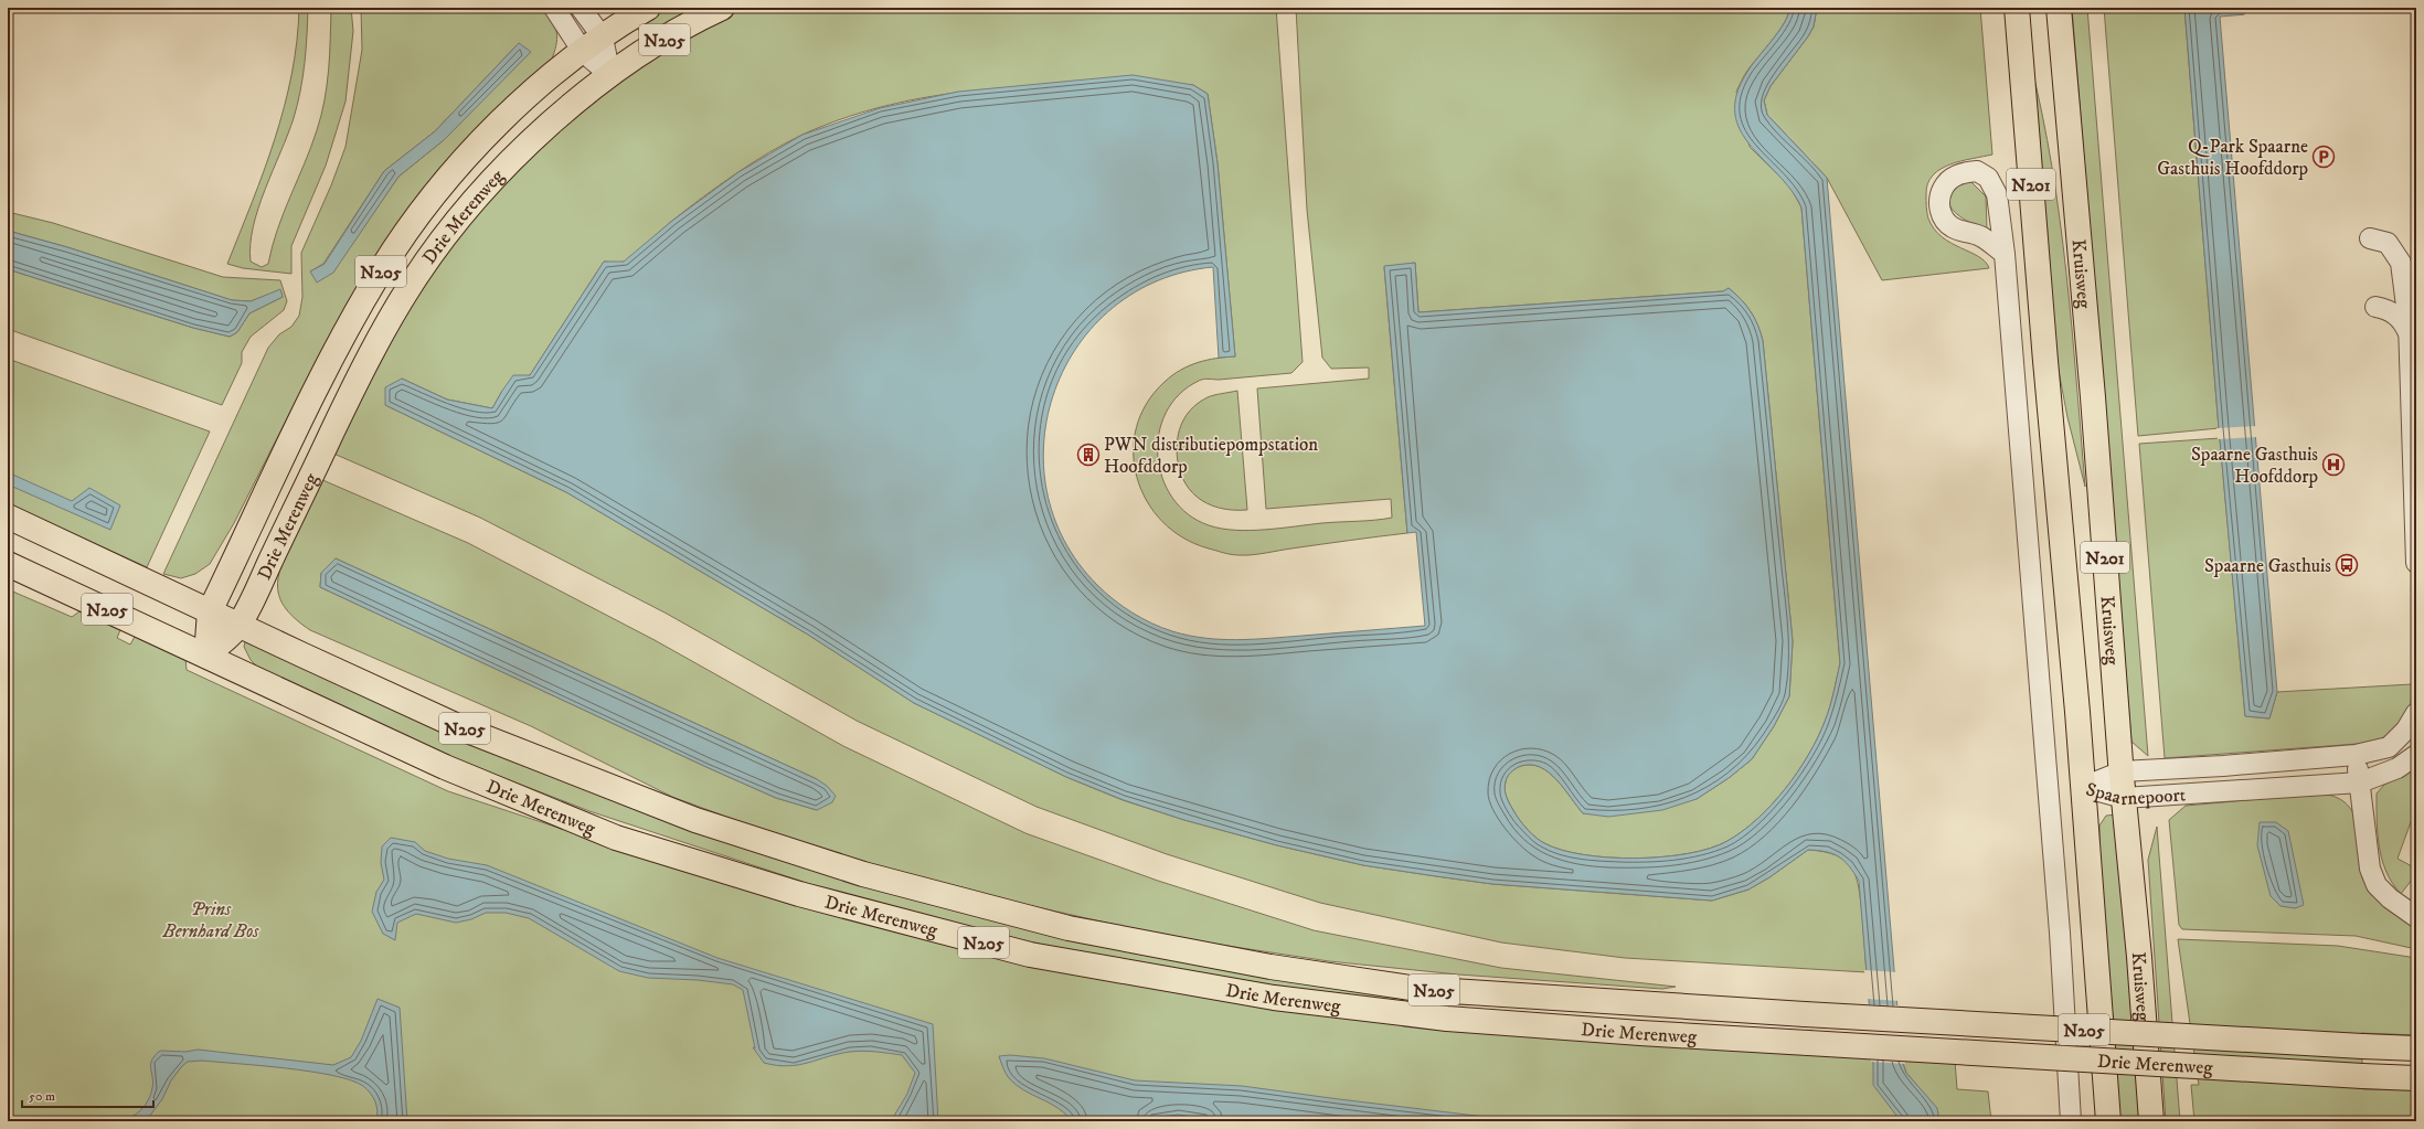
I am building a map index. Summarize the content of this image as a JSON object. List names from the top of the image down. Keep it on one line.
{"streets":{"main road":["N205","N201","Drie Merenweg","Kruisweg"],"street":["Spaarnepoort"]},"crossings":[["N201","Spaarnepoort"],["Kruisweg","Spaarnepoort"]],"parks":["Prins Bernhard Bos"],"places":{"parking":["Q-Park Spaarne Gasthuis Hoofddorp"],"building":["PWN distributiepompstation Hoofddorp"],"hospital":["Spaarne Gasthuis Hoofddorp"],"bus stop":["Spaarne Gasthuis"]},"scale_bar":"50 m"}
